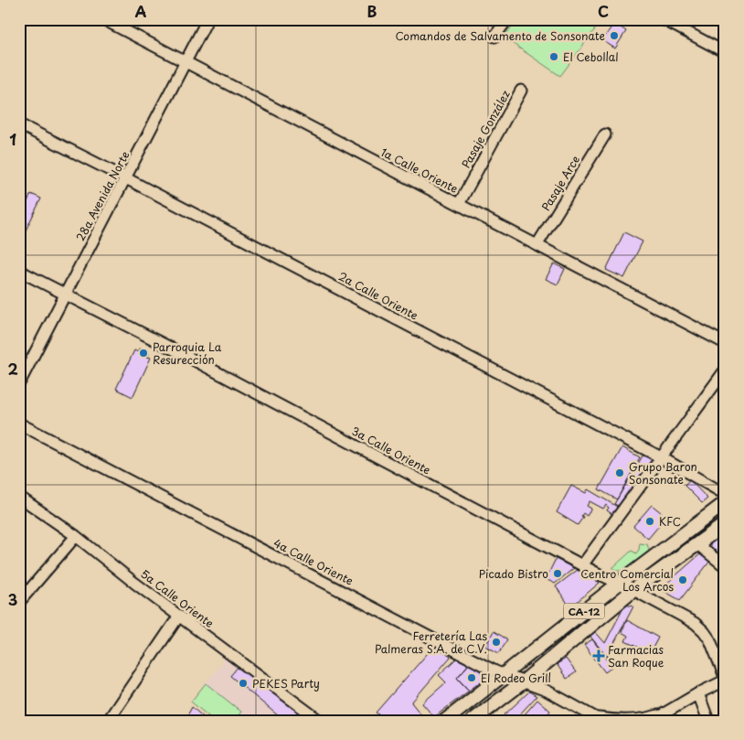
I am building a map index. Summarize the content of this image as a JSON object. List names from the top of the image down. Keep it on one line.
{"streets":{"main road":["CA-12"],"street":["Pasaje González","1a Calle Oriente","Pasaje Arce","28a Avenida Norte","2a Calle Oriente","3a Calle Oriente","4a Calle Oriente","5a Calle Oriente"]},"crossings":[["Pasaje González","1a Calle Oriente"],["1a Calle Oriente","Pasaje Arce"],["1a Calle Oriente","28a Avenida Norte"],["28a Avenida Norte","2a Calle Oriente"],["28a Avenida Norte","3a Calle Oriente"],["3a Calle Oriente","CA-12"],["4a Calle Oriente","CA-12"]],"places":{"other":["Comandos de Salvamento de Sonsonate","El Cebollal","Parroquia La Resurección","Grupo Baron Sonsonate","KFC","Picado Bistro","Centro Comercial Los Arcos","Ferretería Las Palmeras S.A. de C.V.","El Rodeo Grill","PEKES Party"],"health":["Farmacias San Roque"]},"grid":{"columns":["A","B","C"],"rows":["1","2","3"]}}
